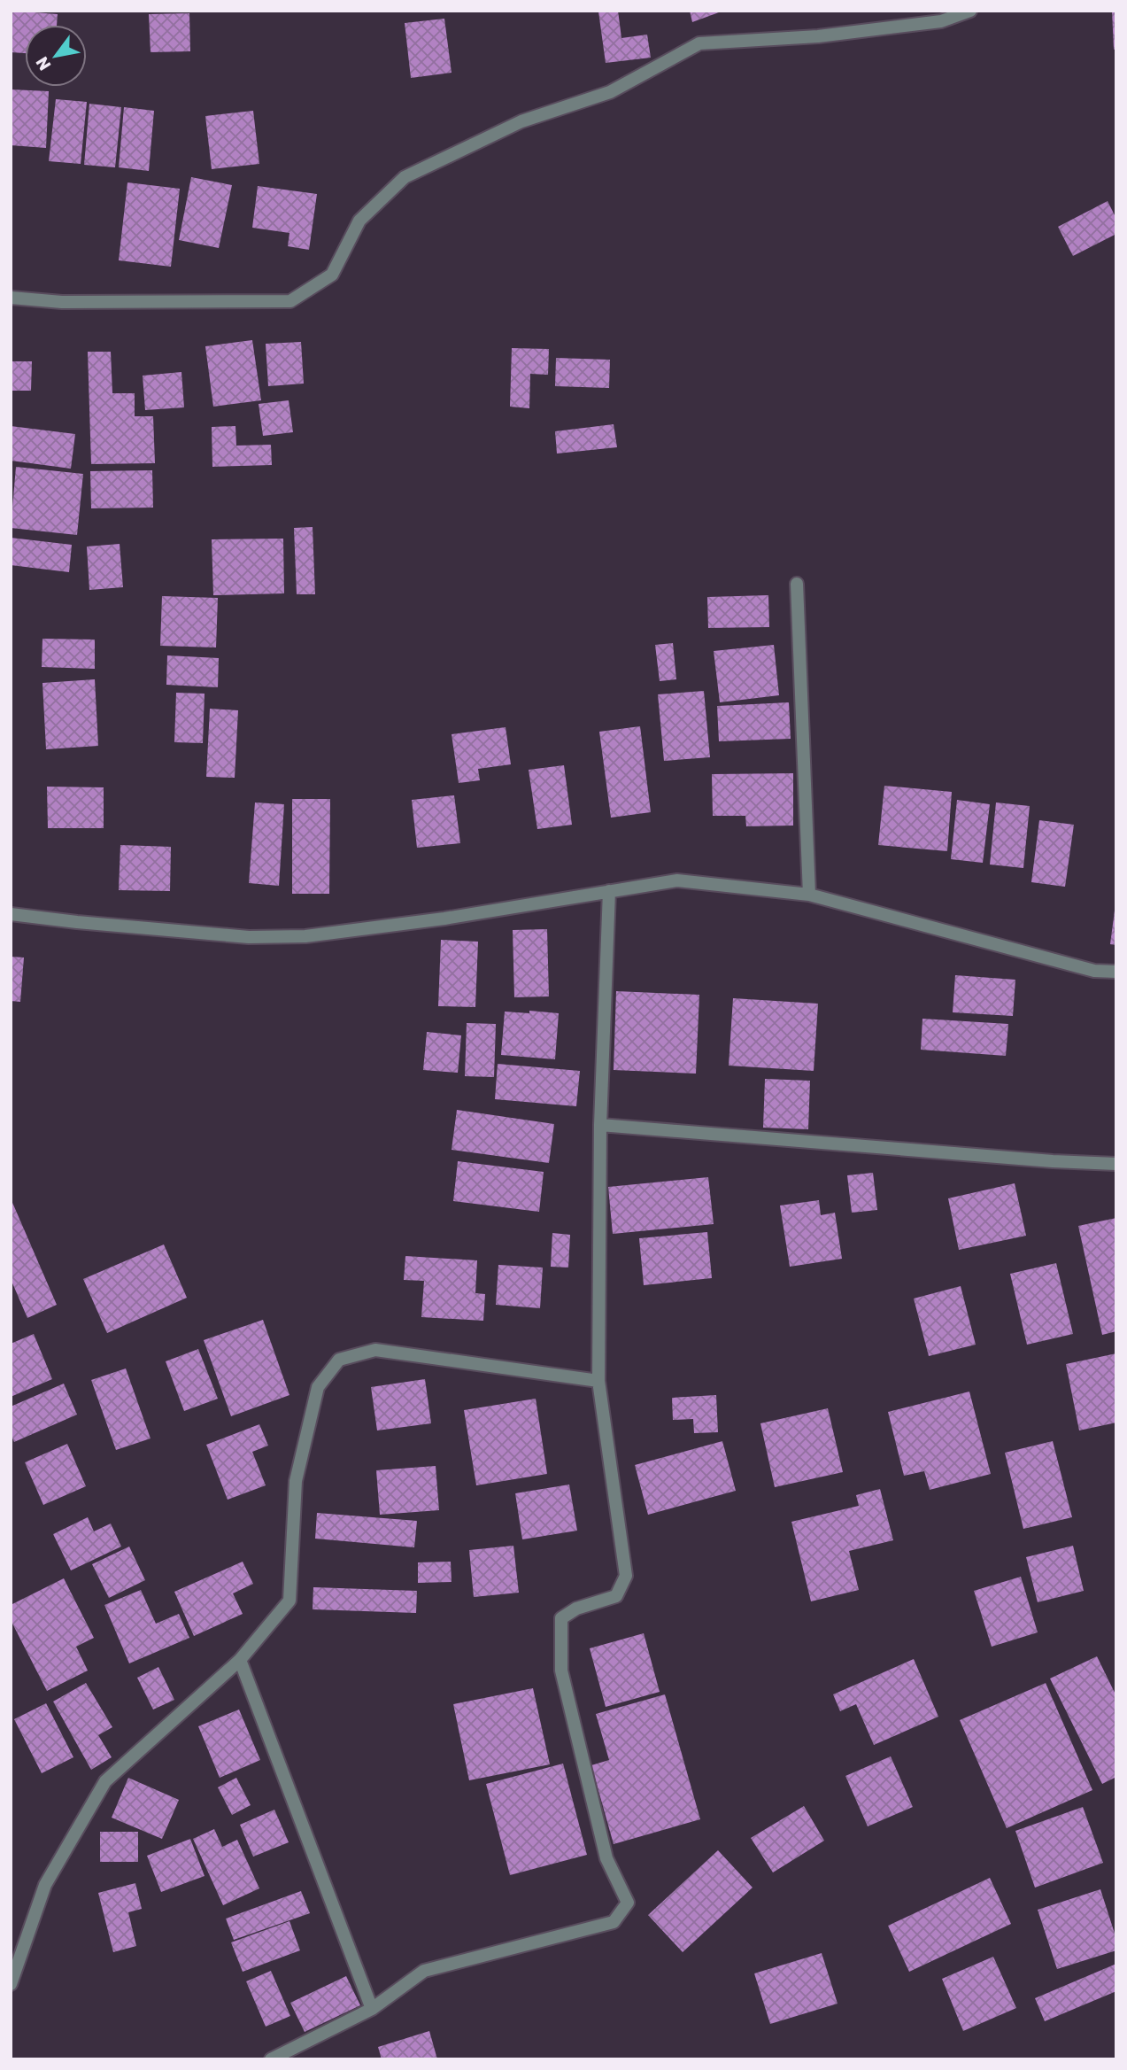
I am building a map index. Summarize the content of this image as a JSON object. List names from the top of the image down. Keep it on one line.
{"north":"bottom left"}
